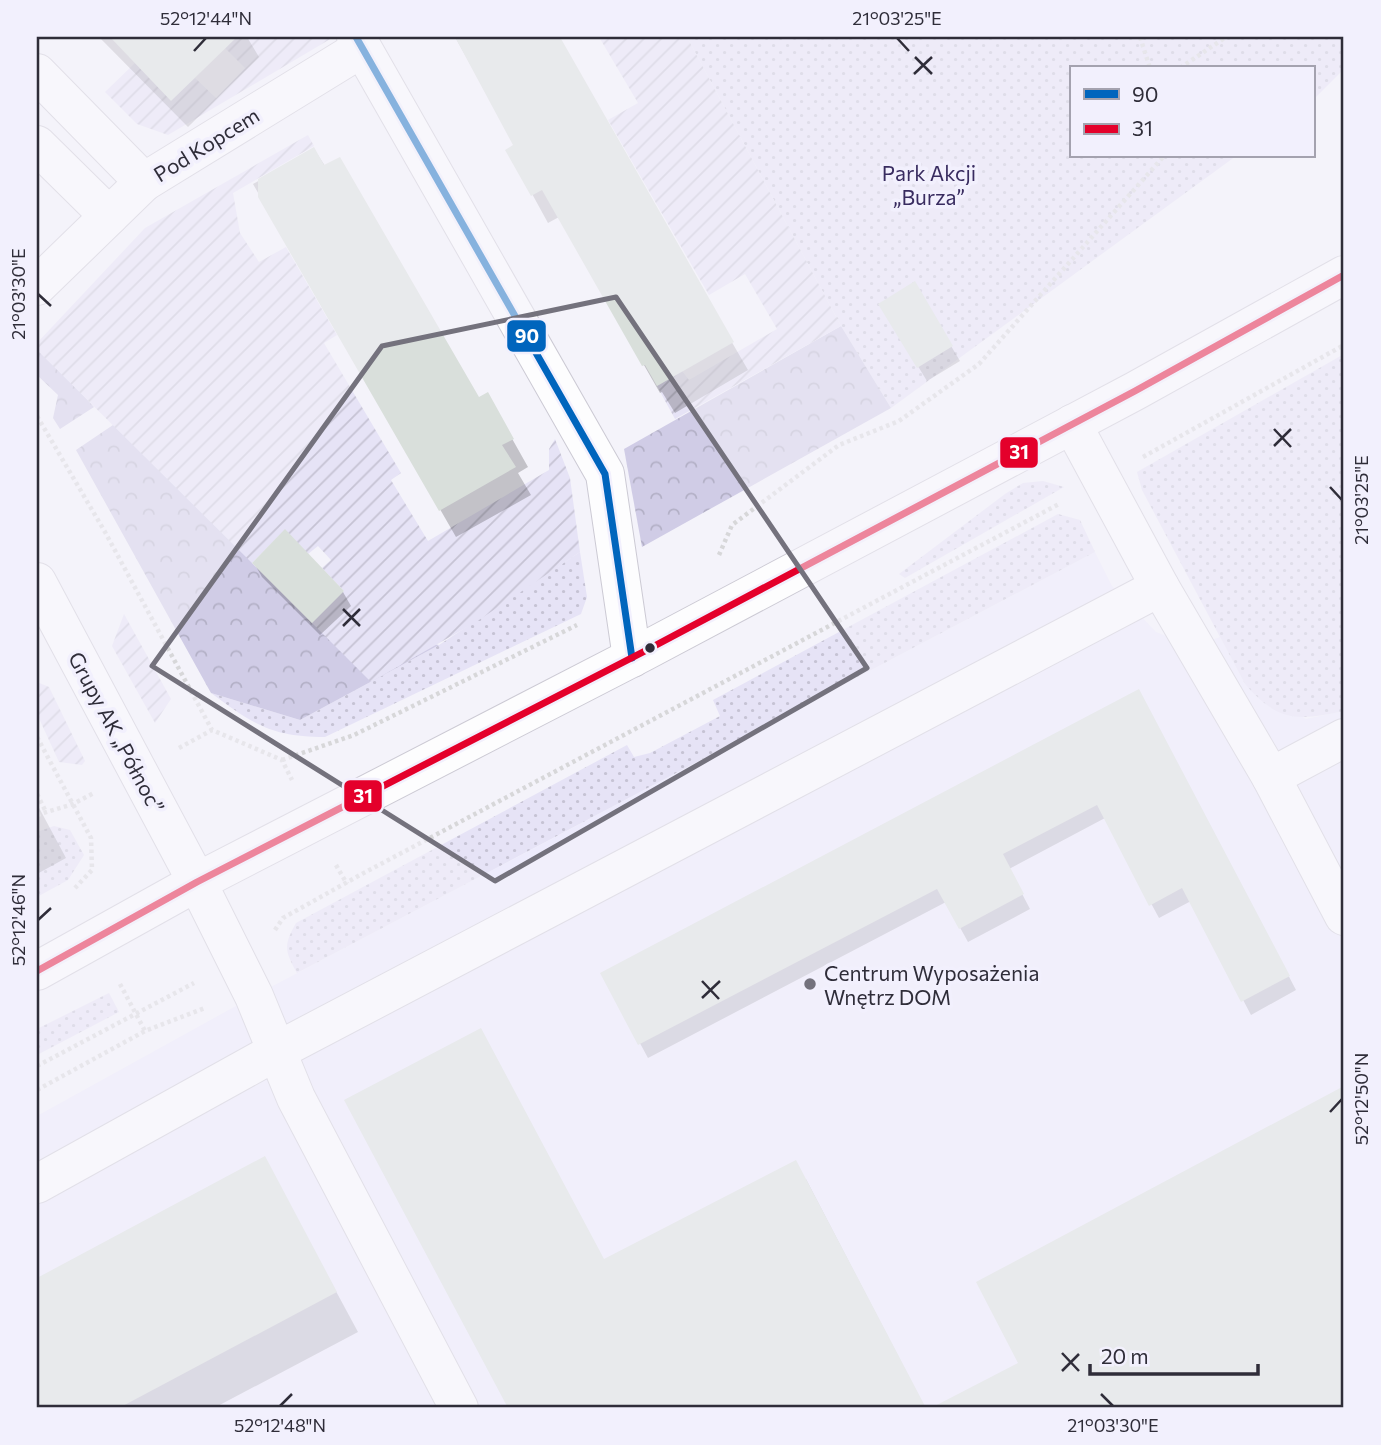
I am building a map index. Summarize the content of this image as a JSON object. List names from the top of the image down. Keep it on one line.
{"streets":{"street":["Pod Kopcem","Grupy AK „Północ”"]},"parks":["Park Akcji „Burza”"],"places":["Centrum Wyposażenia Wnętrz DOM"],"lines":["transit line 90","transit line 31"],"legend":["90","31"],"scale_bar":"20 m","coordinates":["52°12'44\"N","21°03'25\"E","21°03'30\"E","52°12'46\"N","52°12'50\"N","52°12'48\"N"]}
